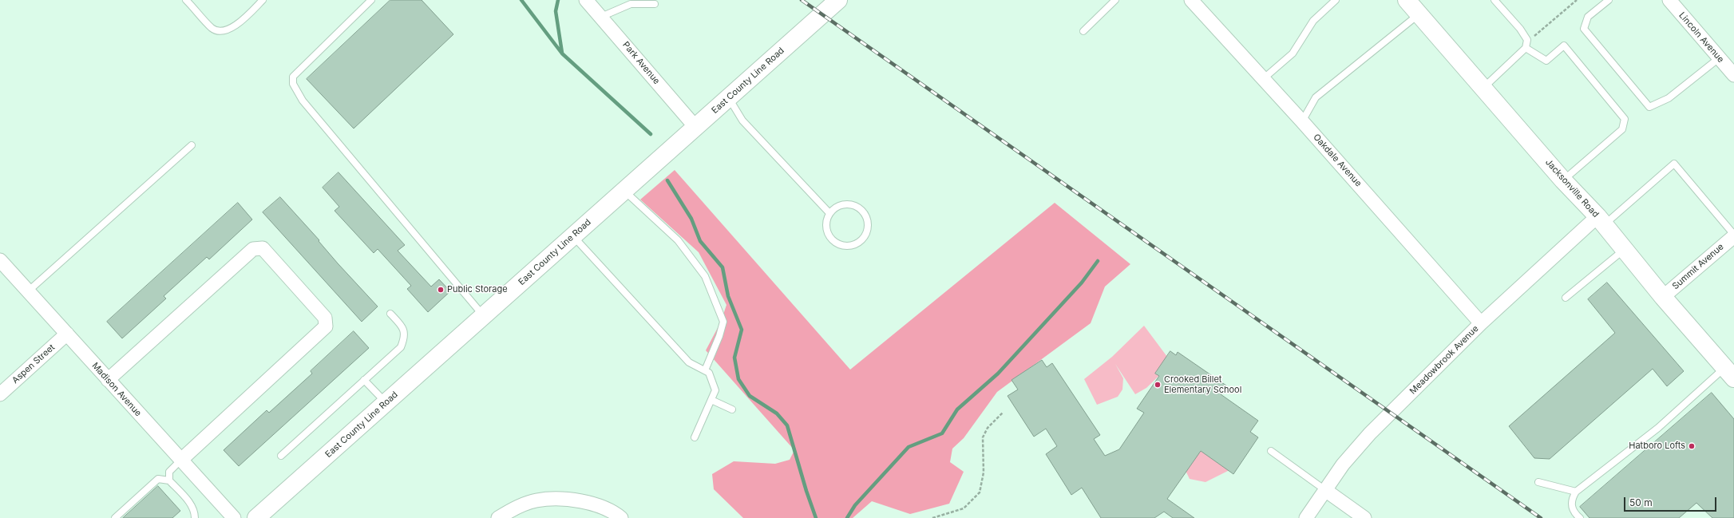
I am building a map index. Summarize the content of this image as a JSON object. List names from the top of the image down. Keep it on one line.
{"streets":{"main road":["East County Line Road","Jacksonville Road"],"street":["Lincoln Avenue","Park Avenue","Oakdale Avenue","Summit Avenue","Meadowbrook Avenue","Aspen Street","Madison Avenue"]},"crossings":[["Park Avenue","East County Line Road"],["Oakdale Avenue","Meadowbrook Avenue"],["Jacksonville Road","Summit Avenue"],["Jacksonville Road","Meadowbrook Avenue"],["Aspen Street","Madison Avenue"]],"places":["Public Storage","Crooked Billet Elementary School","Hatboro Lofts"],"scale_bar":"50 m"}
